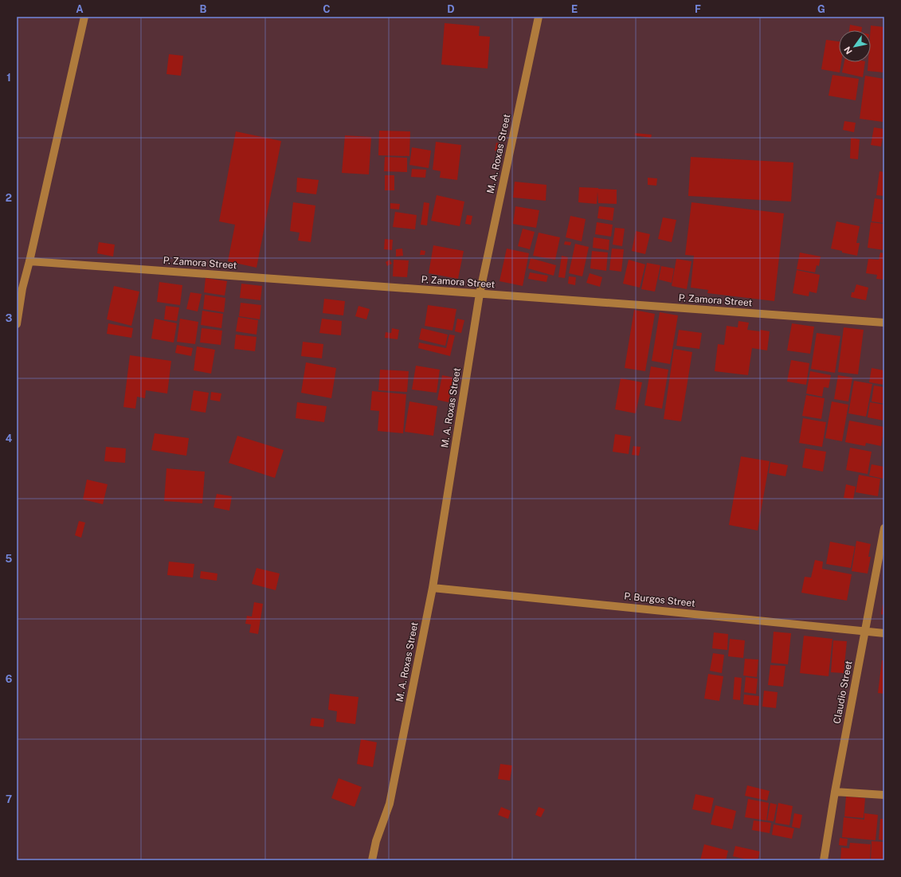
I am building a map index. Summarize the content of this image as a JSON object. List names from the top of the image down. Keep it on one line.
{"streets":{"street":["M. A. Roxas Street","P. Zamora Street","P. Burgos Street","Claudio Street"]},"crossings":[["M. A. Roxas Street","P. Zamora Street"],["M. A. Roxas Street","P. Burgos Street"],["P. Burgos Street","Claudio Street"]],"north":"bottom left","grid":{"columns":["A","B","C","D","E","F","G"],"rows":["1","2","3","4","5","6","7"]}}
